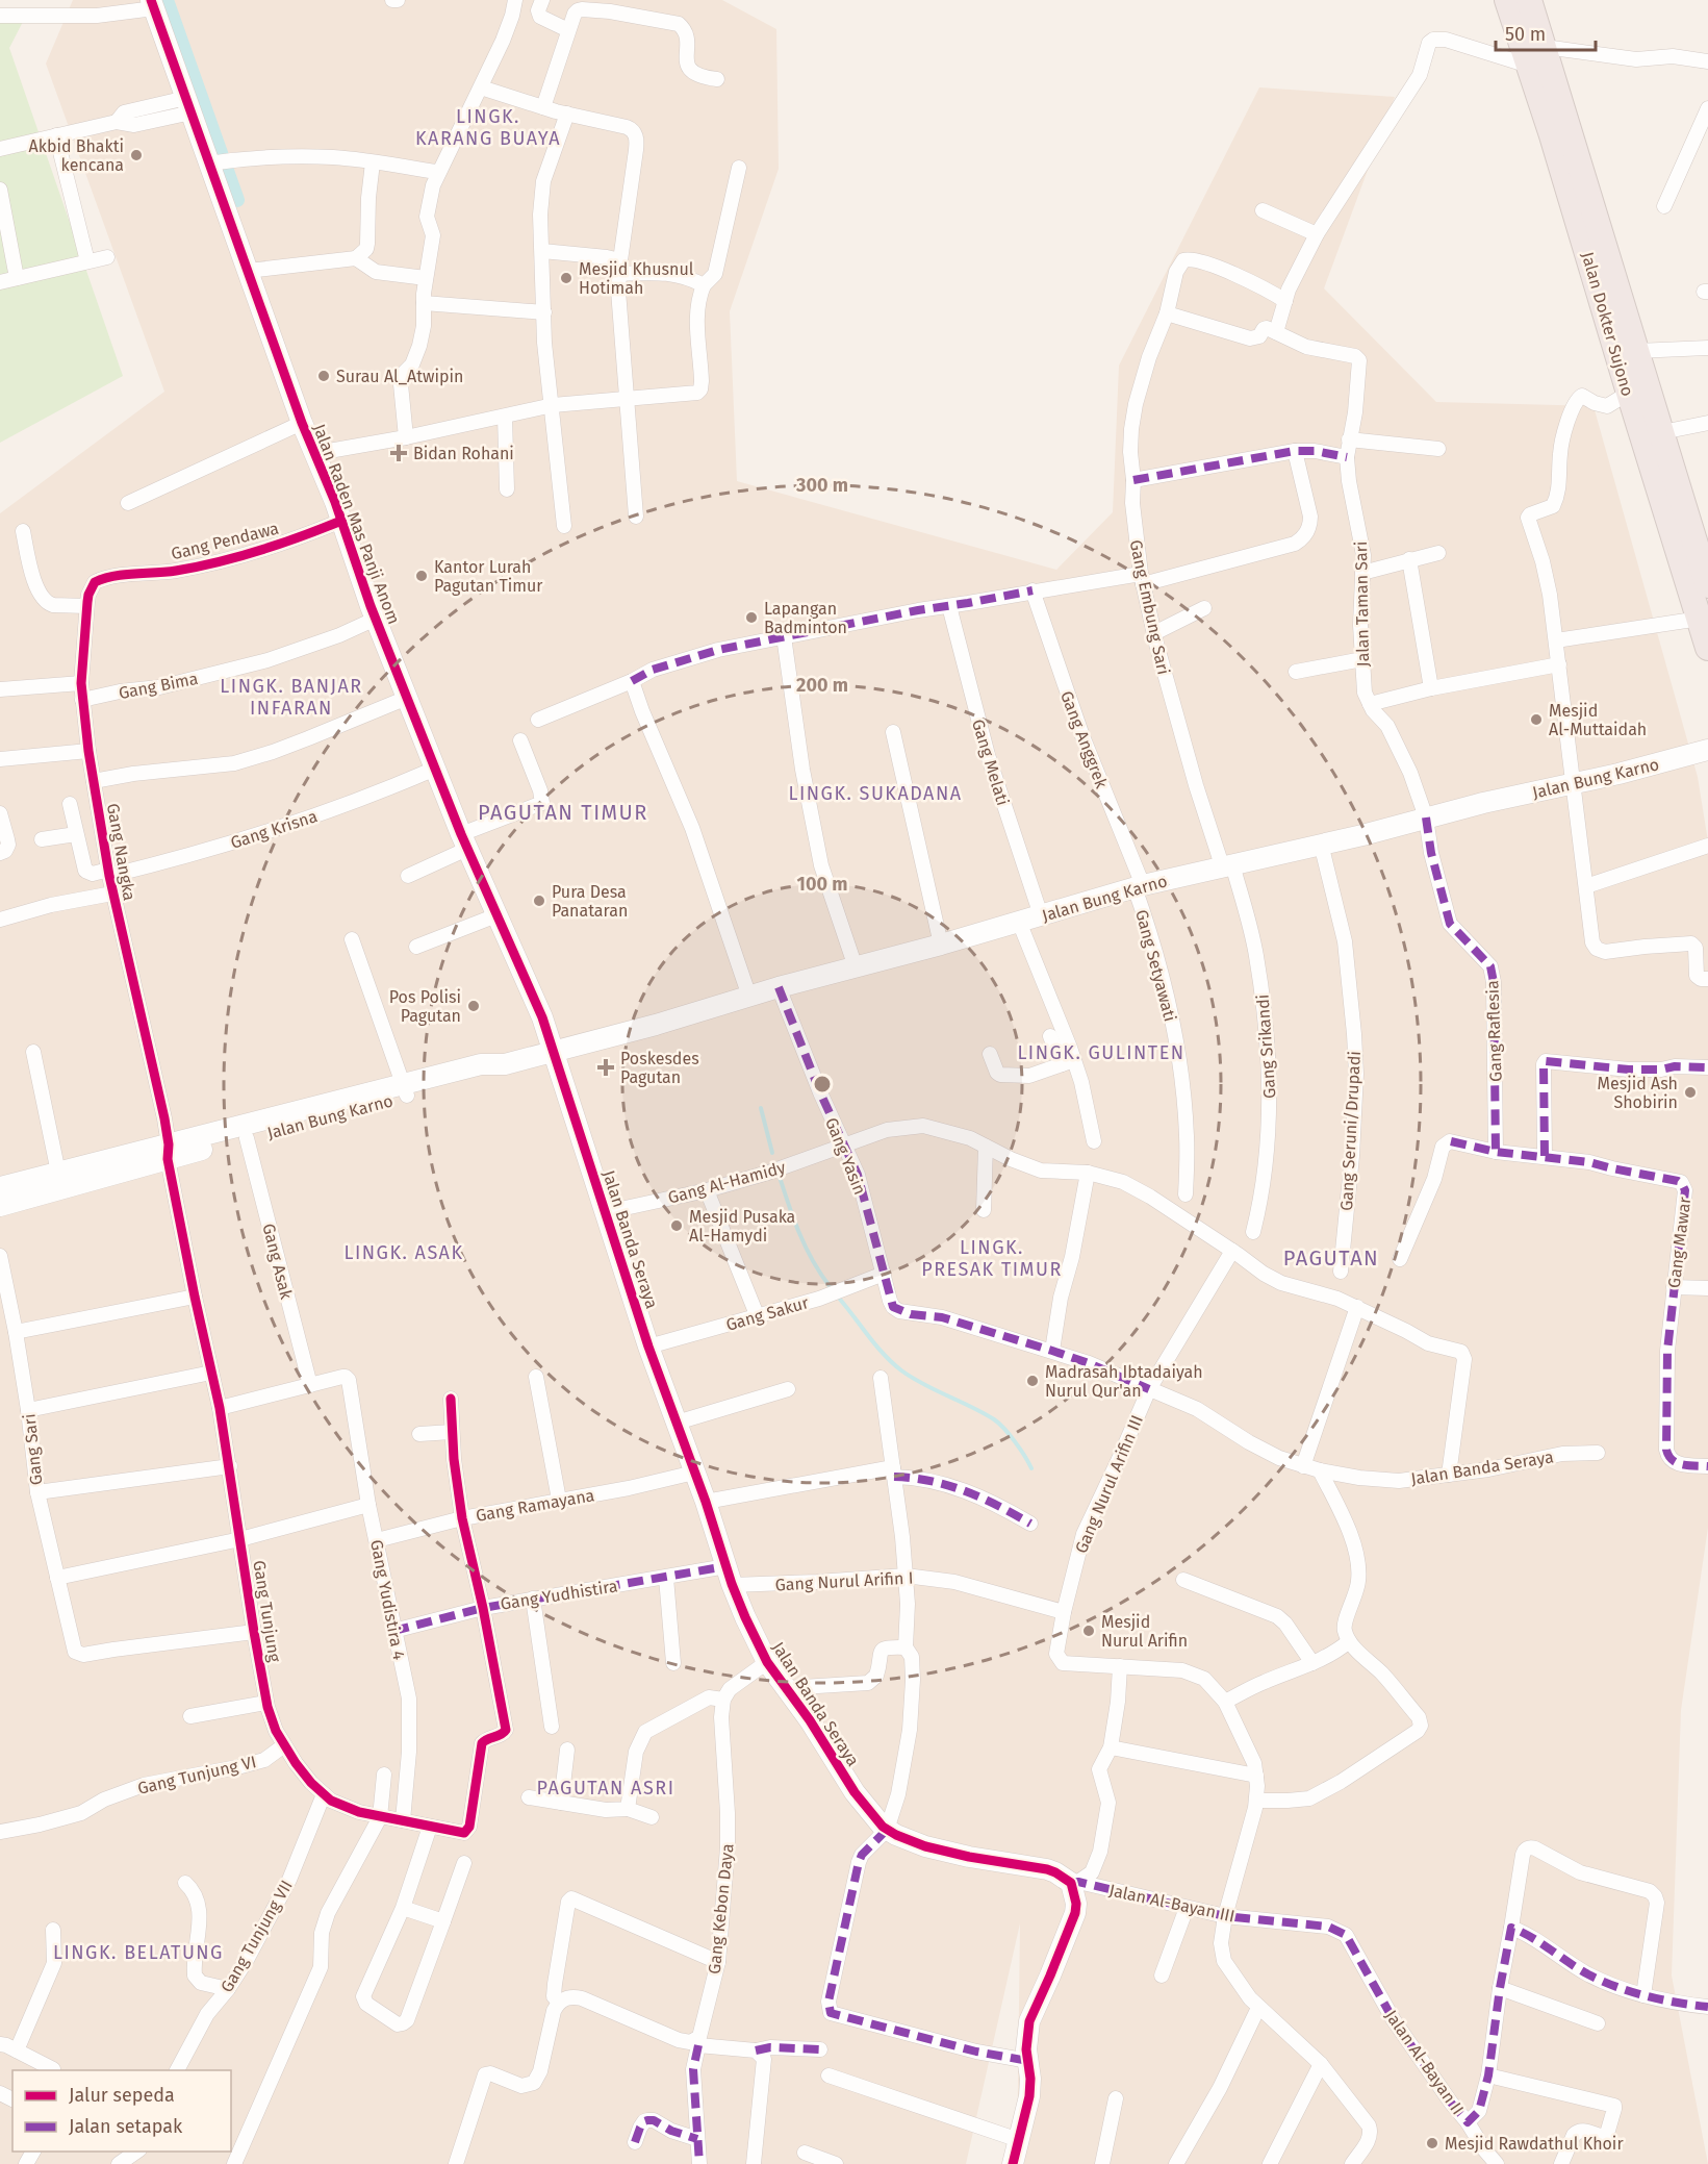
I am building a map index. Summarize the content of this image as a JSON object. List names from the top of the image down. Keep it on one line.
{"streets":{"highway":["Jalan Dokter Sujono"],"street":["Jalan Raden Mas Panji Anom","Gang Pendawa","Jalan Taman Sari","Gang Embung Sari","Gang Bima","Gang Anggrek","Gang Melati","Jalan Bung Karno","Gang Krisna","Gang Nangka","Gang Setyawati","Gang Raflesia","Gang Srikandi","Gang Seruni/Drupadi","Gang Yasin","Gang Al-Hamidy","Jalan Banda Seraya","Gang Mawar","Gang Asak","Gang Sakur","Gang Sari","Gang Nurul Arifin III","Gang Ramayana","Gang Nurul Arifin I","Gang Yudhistira","Gang Yudistira 4","Gang Tunjung","Gang Tunjung VI","Jalan Al-Bayan III","Gang Kebon Daya","Gang Tunjung VII","Jalan Al-Bayan II"]},"crossings":[["Jalan Raden Mas Panji Anom","Gang Pendawa"],["Jalan Raden Mas Panji Anom","Gang Bima"],["Jalan Raden Mas Panji Anom","Jalan Bung Karno"],["Jalan Raden Mas Panji Anom","Gang Krisna"],["Jalan Raden Mas Panji Anom","Jalan Banda Seraya"],["Gang Pendawa","Gang Nangka"],["Jalan Taman Sari","Jalan Bung Karno"],["Jalan Taman Sari","Gang Raflesia"],["Gang Embung Sari","Jalan Bung Karno"],["Gang Embung Sari","Gang Srikandi"],["Gang Bima","Gang Nangka"],["Gang Anggrek","Jalan Bung Karno"],["Gang Anggrek","Gang Setyawati"],["Gang Melati","Jalan Bung Karno"],["Jalan Bung Karno","Gang Nangka"],["Jalan Bung Karno","Gang Setyawati"],["Jalan Bung Karno","Gang Raflesia"],["Jalan Bung Karno","Gang Srikandi"],["Jalan Bung Karno","Gang Seruni/Drupadi"],["Jalan Bung Karno","Gang Yasin"],["Jalan Bung Karno","Jalan Banda Seraya"],["Jalan Bung Karno","Gang Asak"],["Gang Krisna","Gang Nangka"],["Gang Nangka","Gang Tunjung"],["Gang Raflesia","Gang Mawar"],["Gang Yasin","Gang Al-Hamidy"],["Gang Yasin","Jalan Banda Seraya"],["Gang Yasin","Gang Sakur"],["Gang Al-Hamidy","Jalan Banda Seraya"],["Gang Al-Hamidy","Gang Nurul Arifin III"],["Jalan Banda Seraya","Gang Sakur"],["Jalan Banda Seraya","Gang Nurul Arifin III"],["Jalan Banda Seraya","Gang Ramayana"],["Jalan Banda Seraya","Gang Nurul Arifin I"],["Jalan Banda Seraya","Gang Yudhistira"],["Jalan Banda Seraya","Jalan Al-Bayan III"],["Gang Asak","Gang Yudistira 4"],["Gang Sari","Gang Tunjung"],["Gang Nurul Arifin III","Gang Nurul Arifin I"],["Gang Ramayana","Gang Yudistira 4"],["Gang Nurul Arifin I","Gang Yudhistira"],["Gang Yudhistira","Gang Yudistira 4"],["Gang Yudhistira","Gang Tunjung"],["Gang Yudistira 4","Gang Tunjung"],["Gang Tunjung","Gang Tunjung VI"],["Gang Tunjung","Gang Tunjung VII"],["Jalan Al-Bayan III","Jalan Al-Bayan II"]],"districts":["LINGK. KARANG BUAYA","LINGK. BANJAR INFARAN","LINGK. SUKADANA","PAGUTAN TIMUR","LINGK. GULINTEN","LINGK. PRESAK TIMUR","LINGK. ASAK","PAGUTAN","PAGUTAN ASRI","LINGK. BELATUNG"],"places":{"other":["Akbid Bhakti kencana","Mesjid Khusnul Hotimah","Surau Al_Atwipin","Kantor Lurah Pagutan Timur","Lapangan Badminton","Mesjid Al-Muttaidah","Pura Desa Panataran","Pos Polisi Pagutan","Mesjid Ash Shobirin","Mesjid Pusaka Al-Hamydi","Madrasah Ibtadaiyah Nurul Qur'an","Mesjid Nurul Arifin","Mesjid Rawdathul Khoir"],"health":["Bidan Rohani","Poskesdes Pagutan"]},"legend":["Jalur sepeda","Jalan setapak"],"scale_bar":"50 m","rings":["300 m","200 m","100 m"]}
